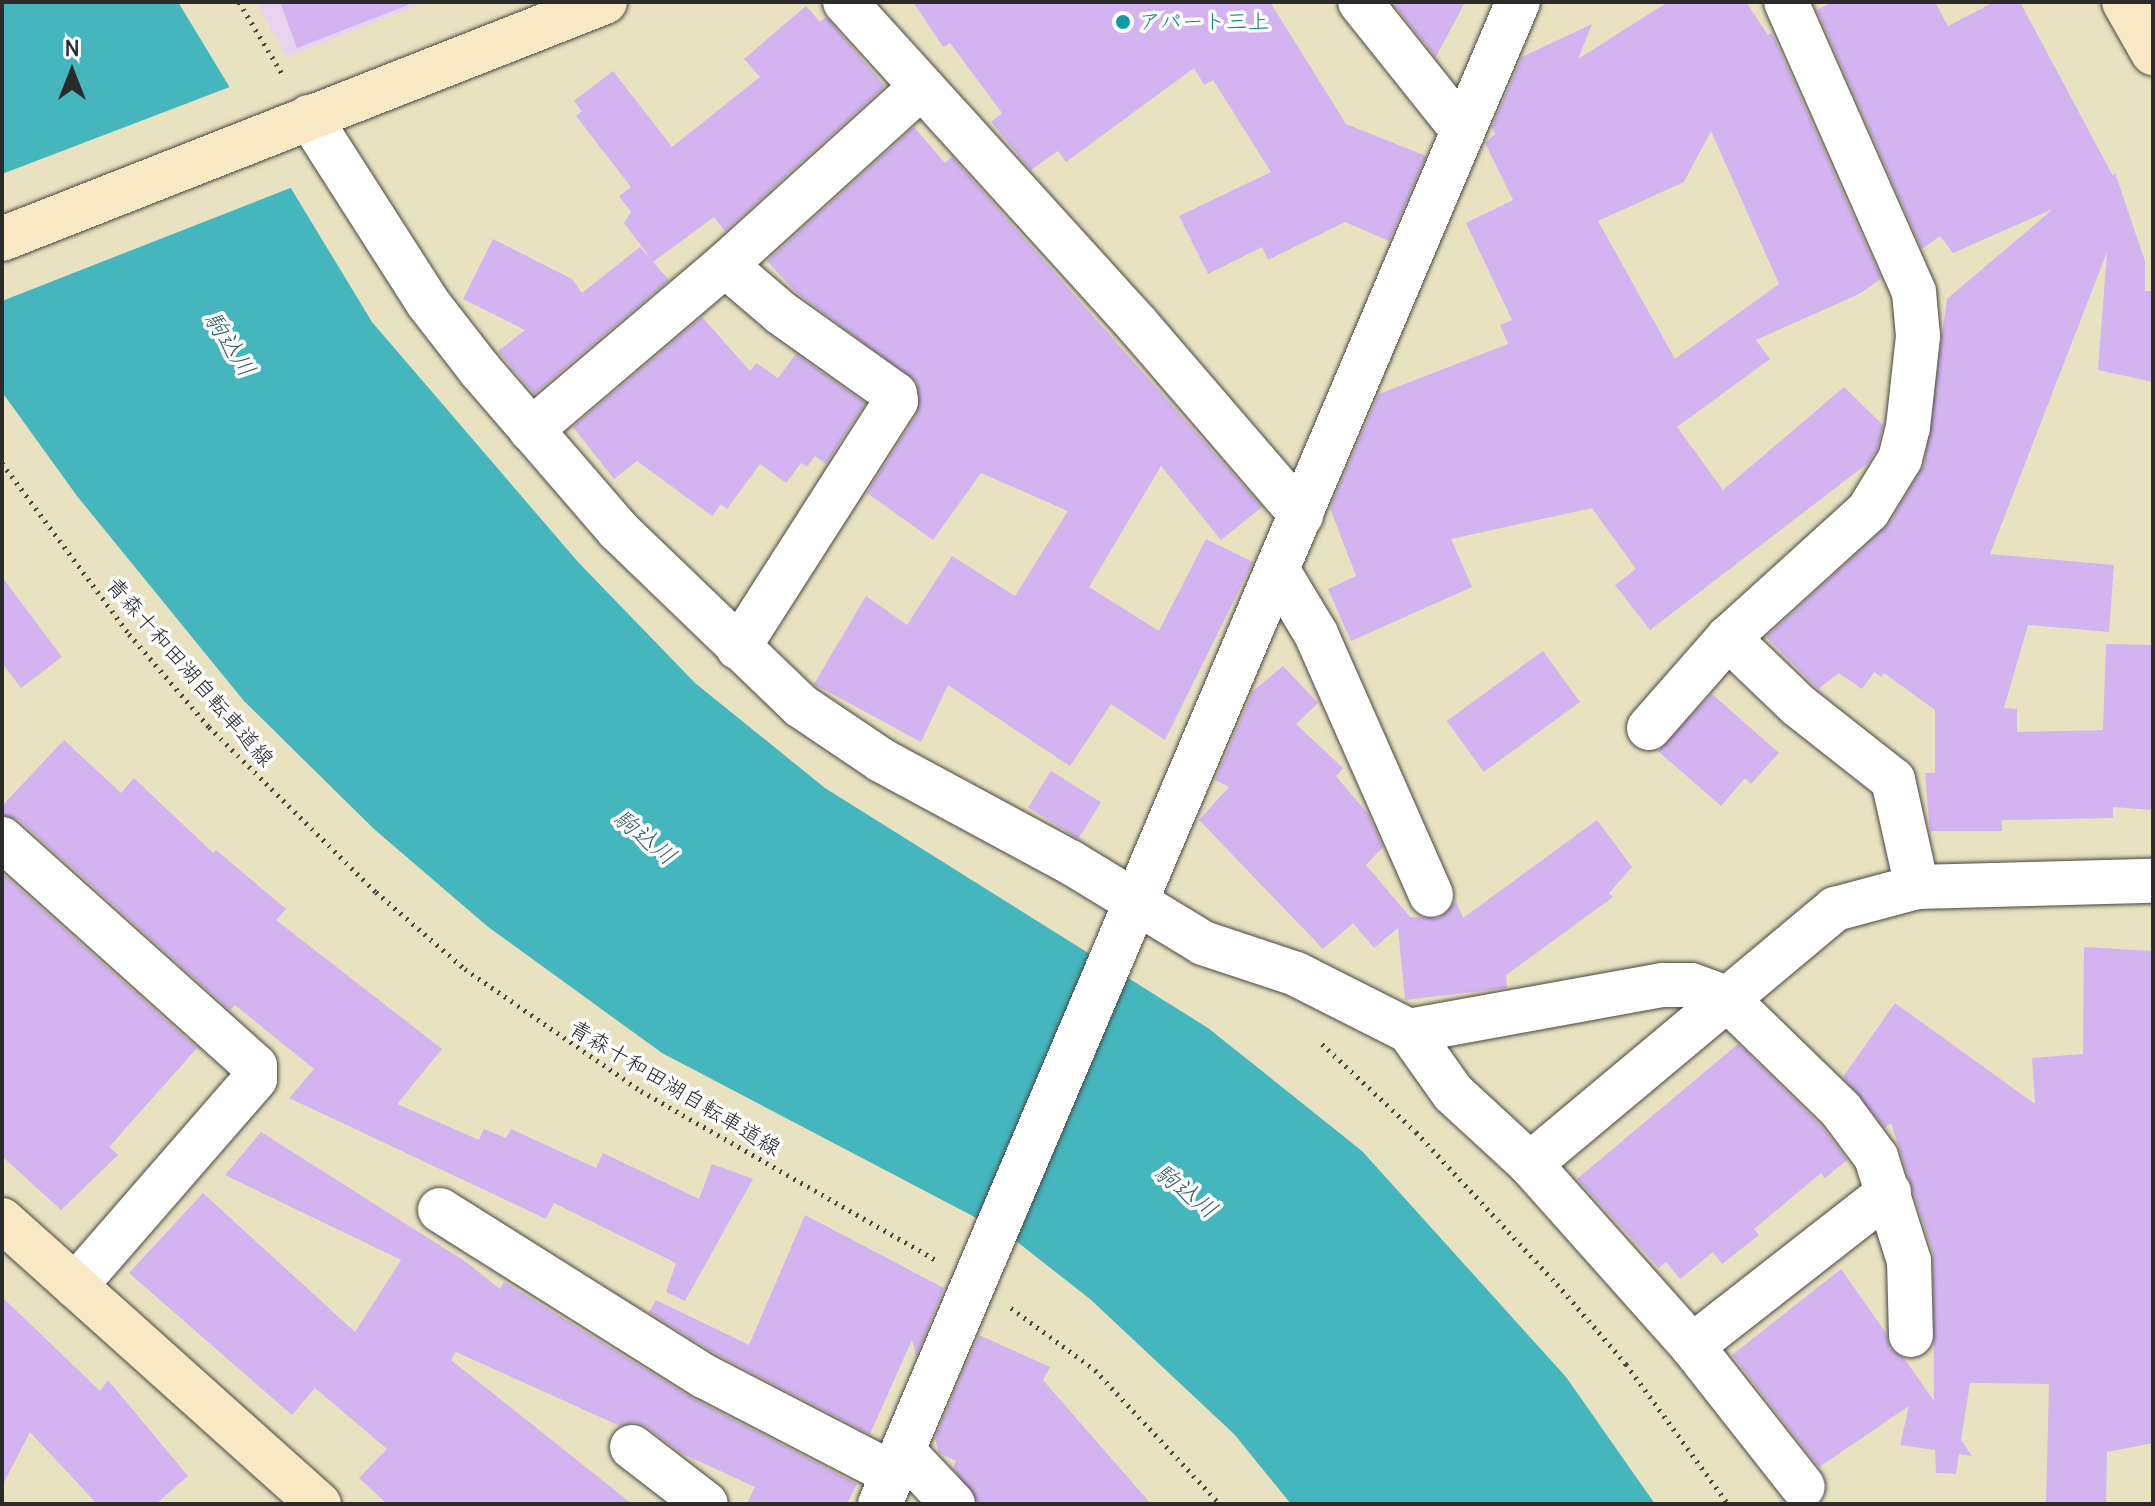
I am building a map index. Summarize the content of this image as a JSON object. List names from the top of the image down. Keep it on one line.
{"streets":{"path":["青森十和田湖自転車道線"]},"water":["駒込川"],"places":["アパート三上"],"north":"top"}
